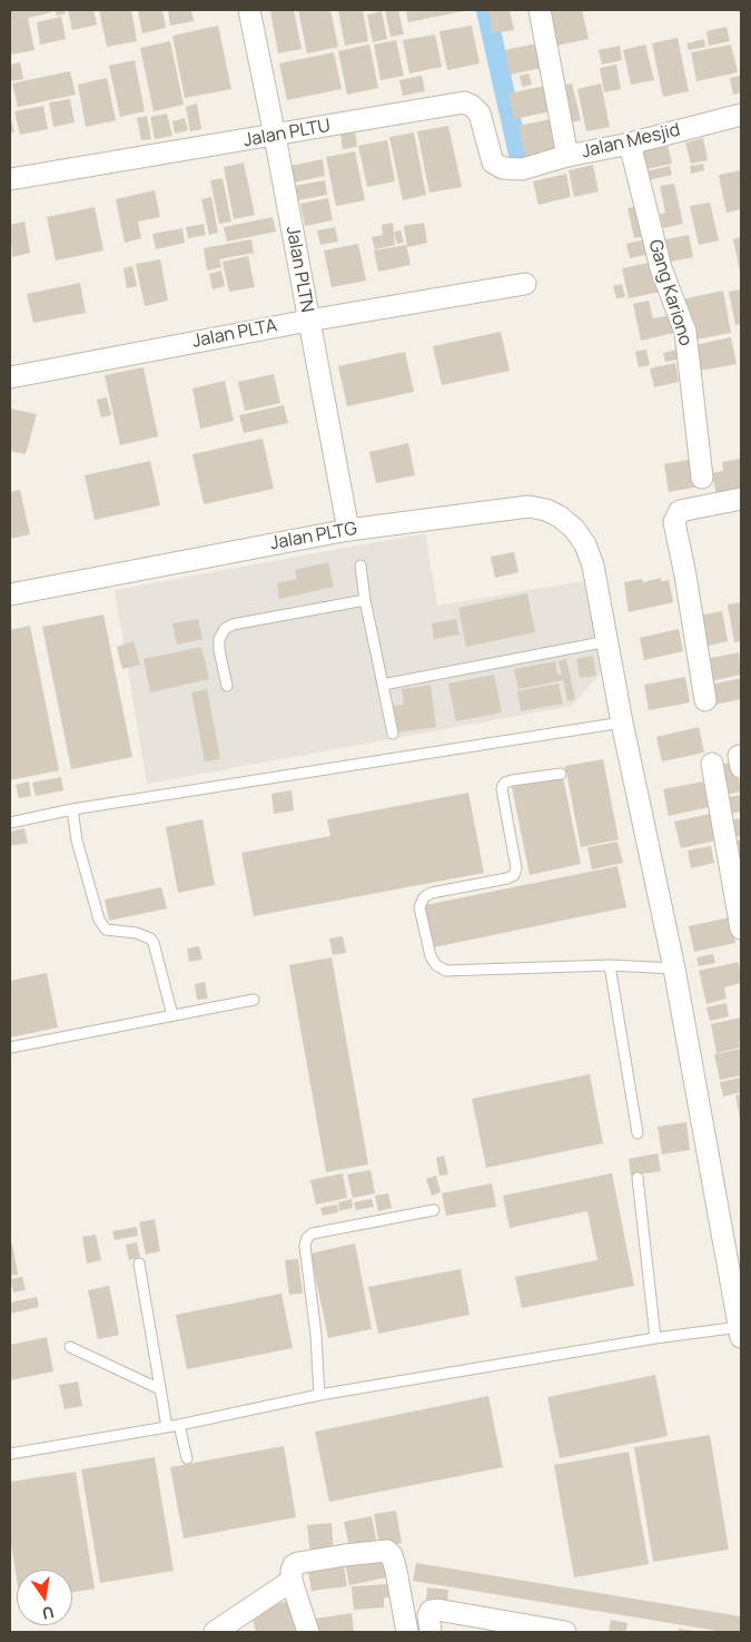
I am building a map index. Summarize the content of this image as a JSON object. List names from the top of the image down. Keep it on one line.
{"streets":{"street":["Jalan PLTU","Jalan Mesjid","Jalan PLTN","Gang Kariono","Jalan PLTA","Jalan PLTG"]},"crossings":[["Jalan PLTU","Jalan Mesjid"],["Jalan PLTU","Jalan PLTN"],["Jalan Mesjid","Gang Kariono"],["Jalan PLTN","Jalan PLTA"],["Jalan PLTN","Jalan PLTG"]],"north":"bottom"}
